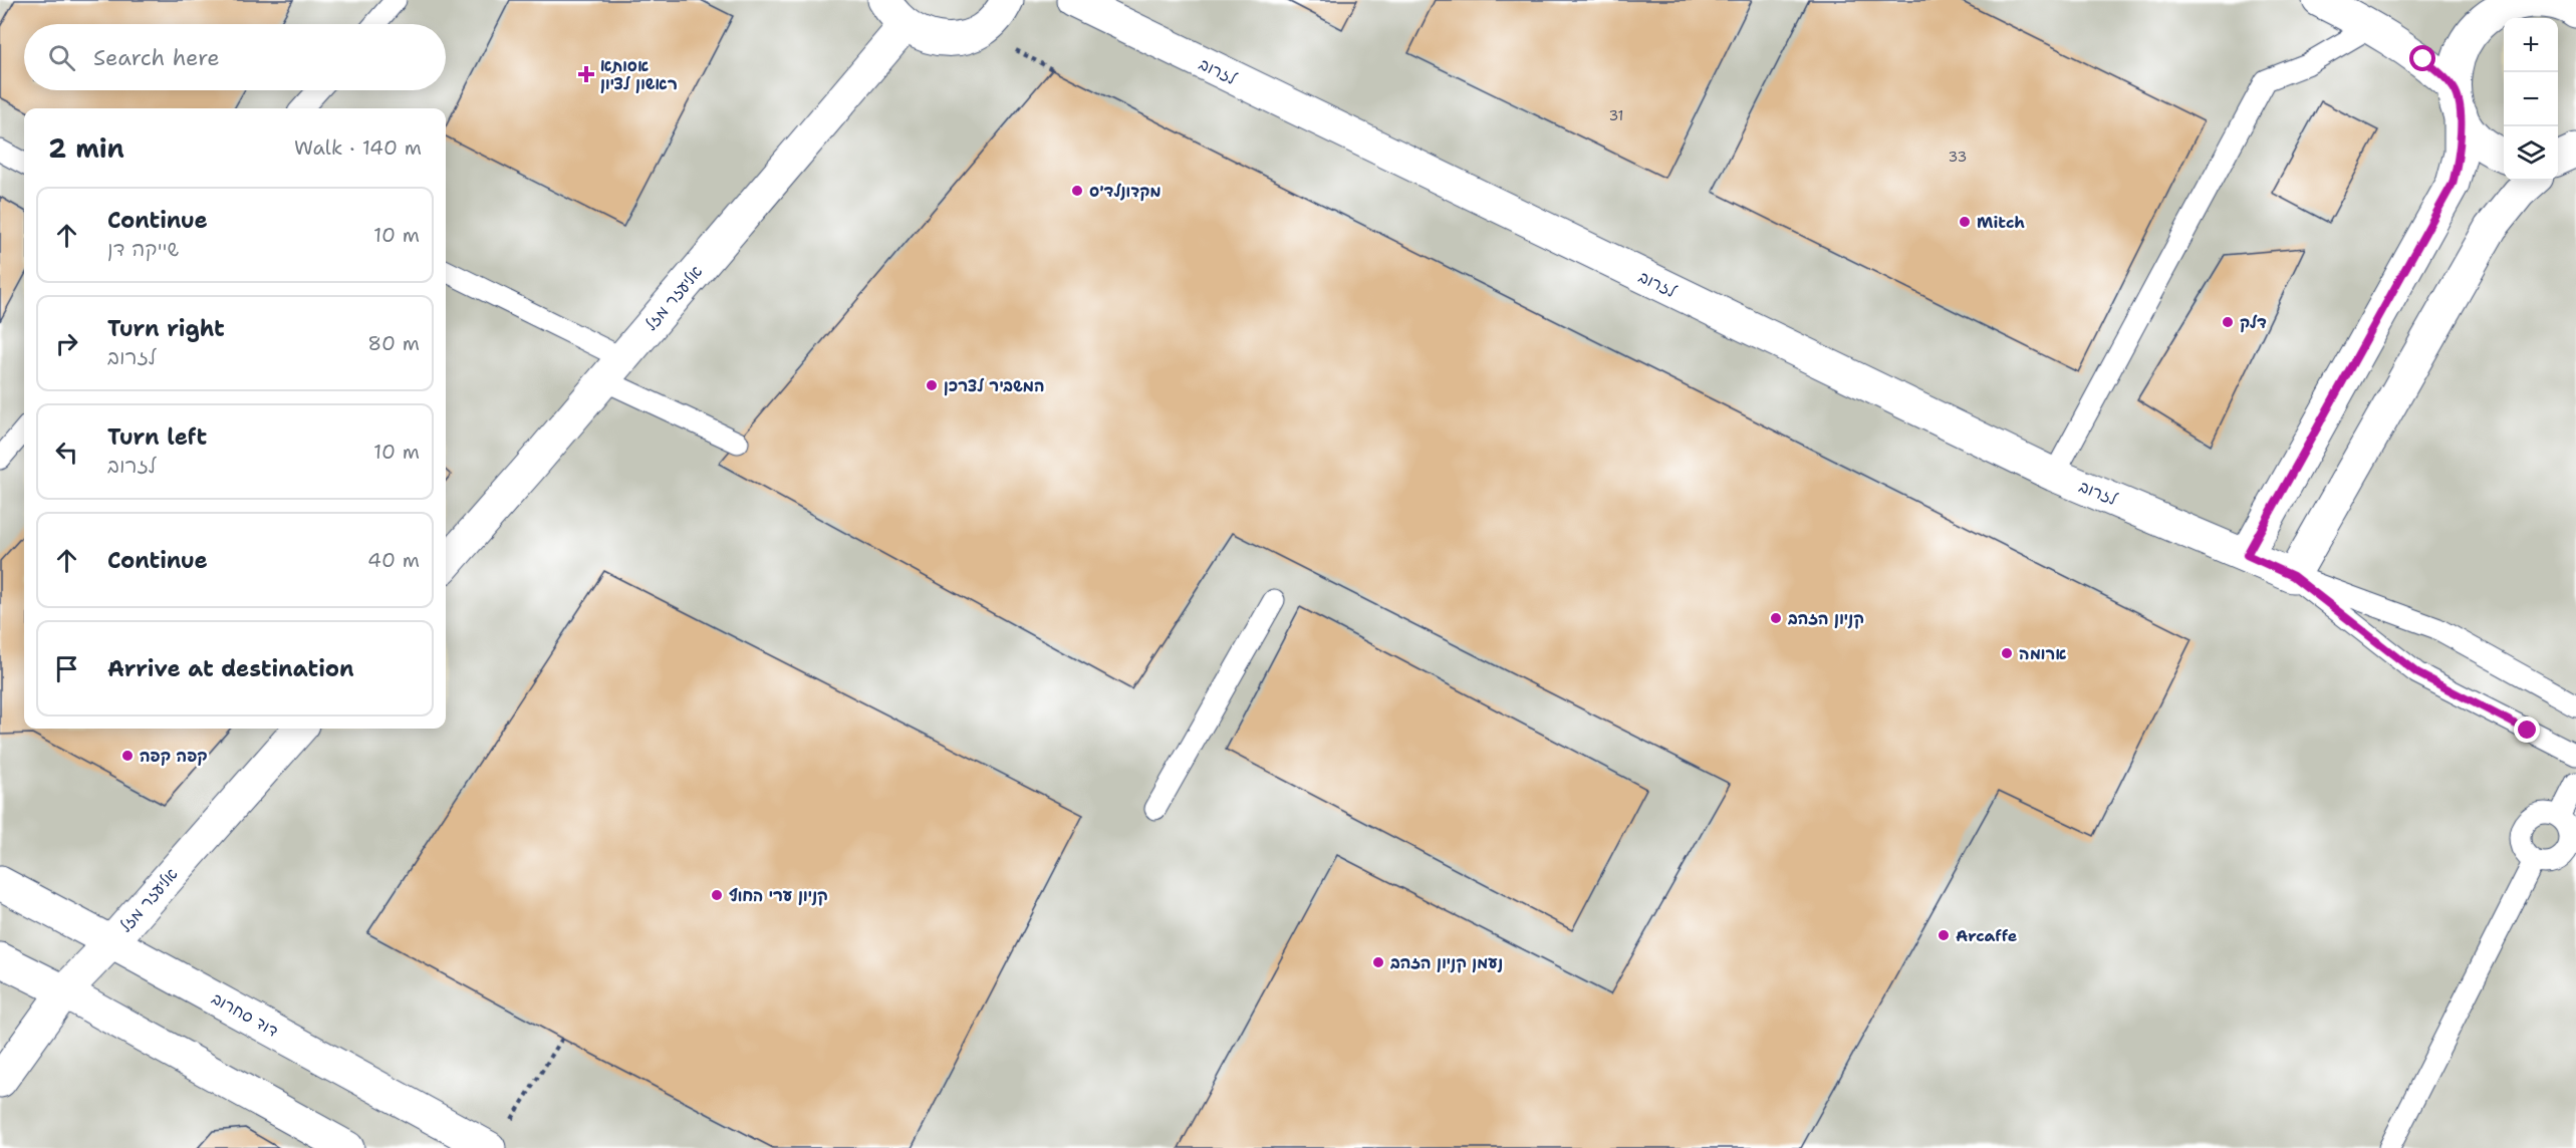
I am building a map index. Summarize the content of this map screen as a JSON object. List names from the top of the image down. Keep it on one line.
{"streets":{"street":["לזרוב","אליעזר מזל","דוד סחרוב"]},"crossings":[["אליעזר מזל","דוד סחרוב"]],"places":{"health":["אסותא ראשון לציון"],"other":["מקדונלד'ס","Mitch","דלק","המשביר לצרכן","קניון הזהב","ארומה","קפה קפה","קניון ערי החוף","Arcaffe","נעמן קניון הזהב"]},"house_numbers":["31","33"],"page":{"map_buttons":["+","−"],"search":"Search here","heading":["2 min","Walk · 140 m"],"list":[["Continue","שייקה דן","10 m"],["Turn right","לזרוב","80 m"],["Turn left","לזרוב","10 m"],["Continue","40 m"],"Arrive at destination"]}}
